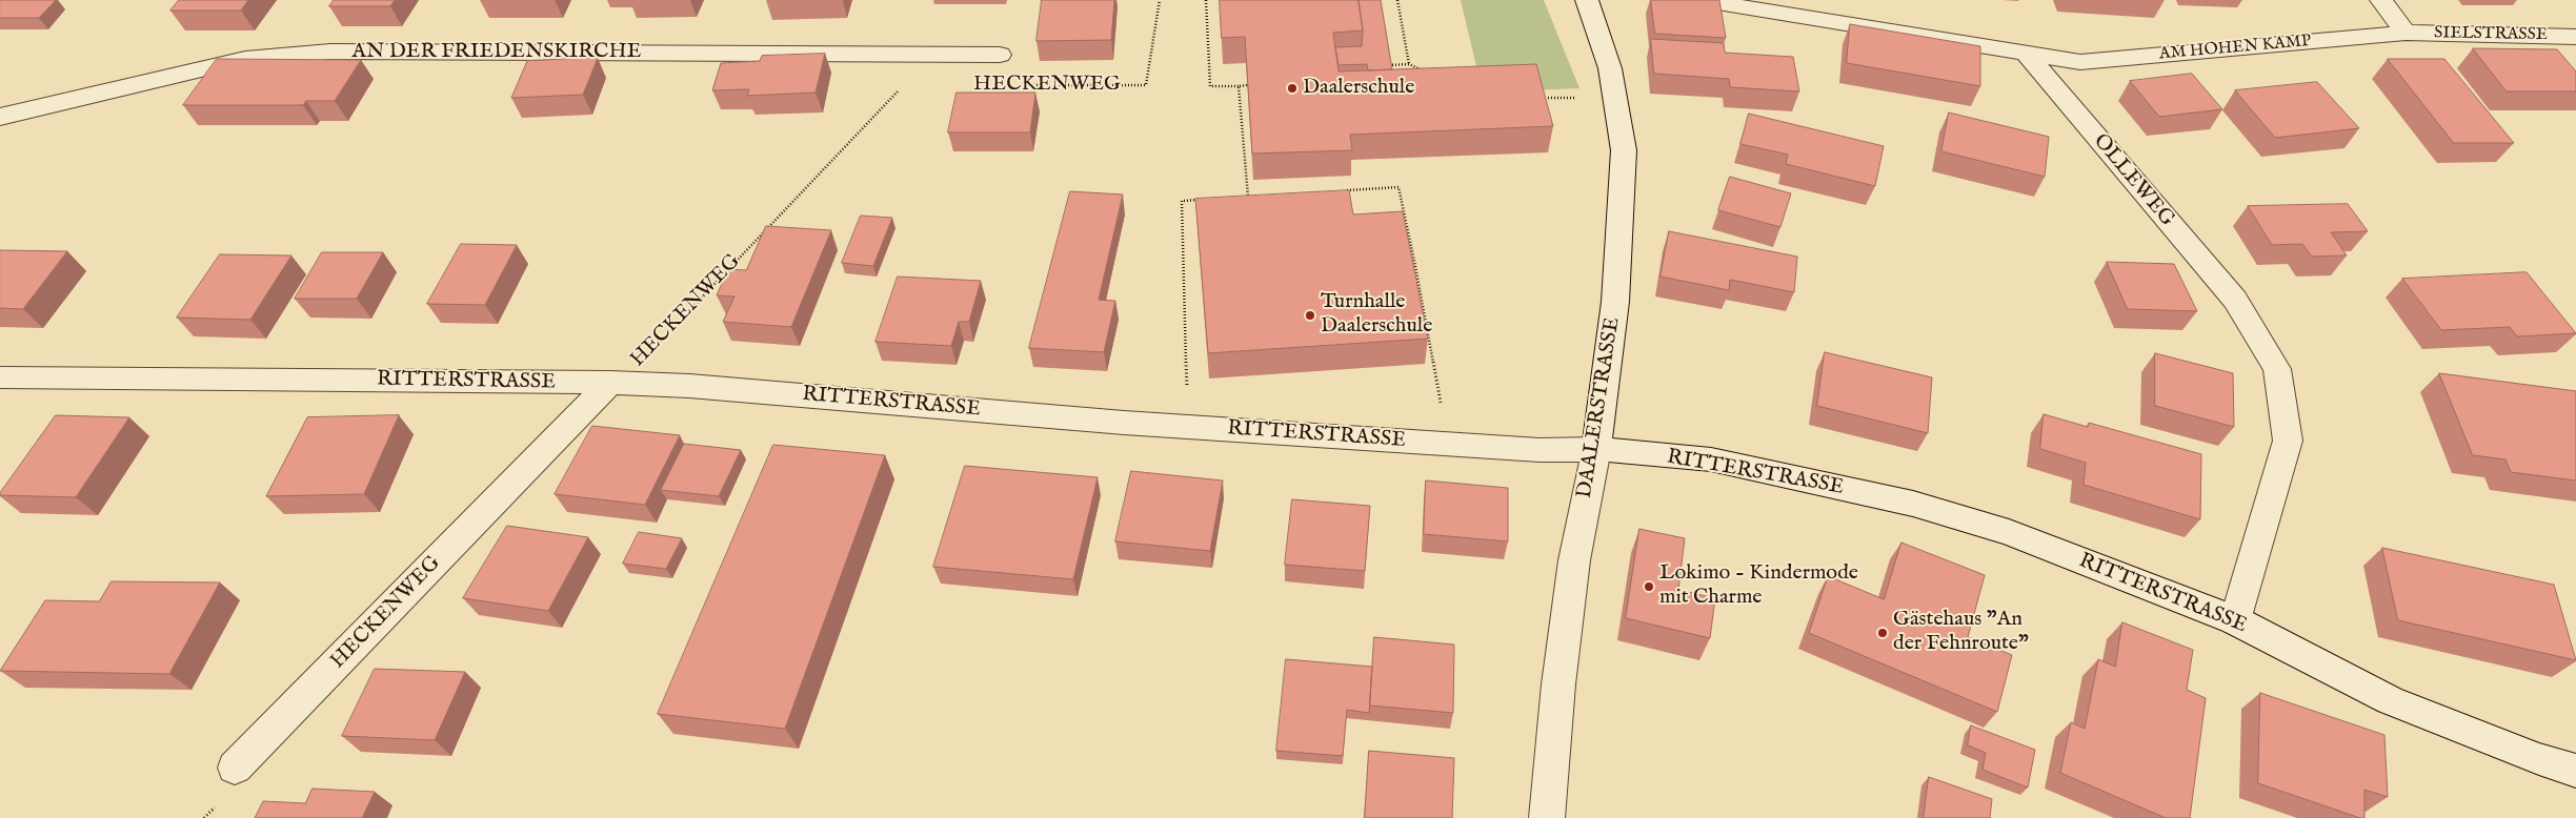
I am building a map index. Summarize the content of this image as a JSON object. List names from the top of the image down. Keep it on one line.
{"streets":{"street":["SIELSTRASSE","AM HOHEN KAMP","AN DER FRIEDENSKIRCHE","HECKENWEG","OLLEWEG","RITTERSTRASSE","DAALERSTRASSE"]},"crossings":[["SIELSTRASSE","AM HOHEN KAMP"],["AM HOHEN KAMP","OLLEWEG"],["HECKENWEG","RITTERSTRASSE"],["OLLEWEG","RITTERSTRASSE"],["RITTERSTRASSE","DAALERSTRASSE"]],"places":["Daalerschule","Turnhalle Daalerschule","Lokimo - Kindermode mit Charme","Gästehaus \"An der Fehnroute\""]}
